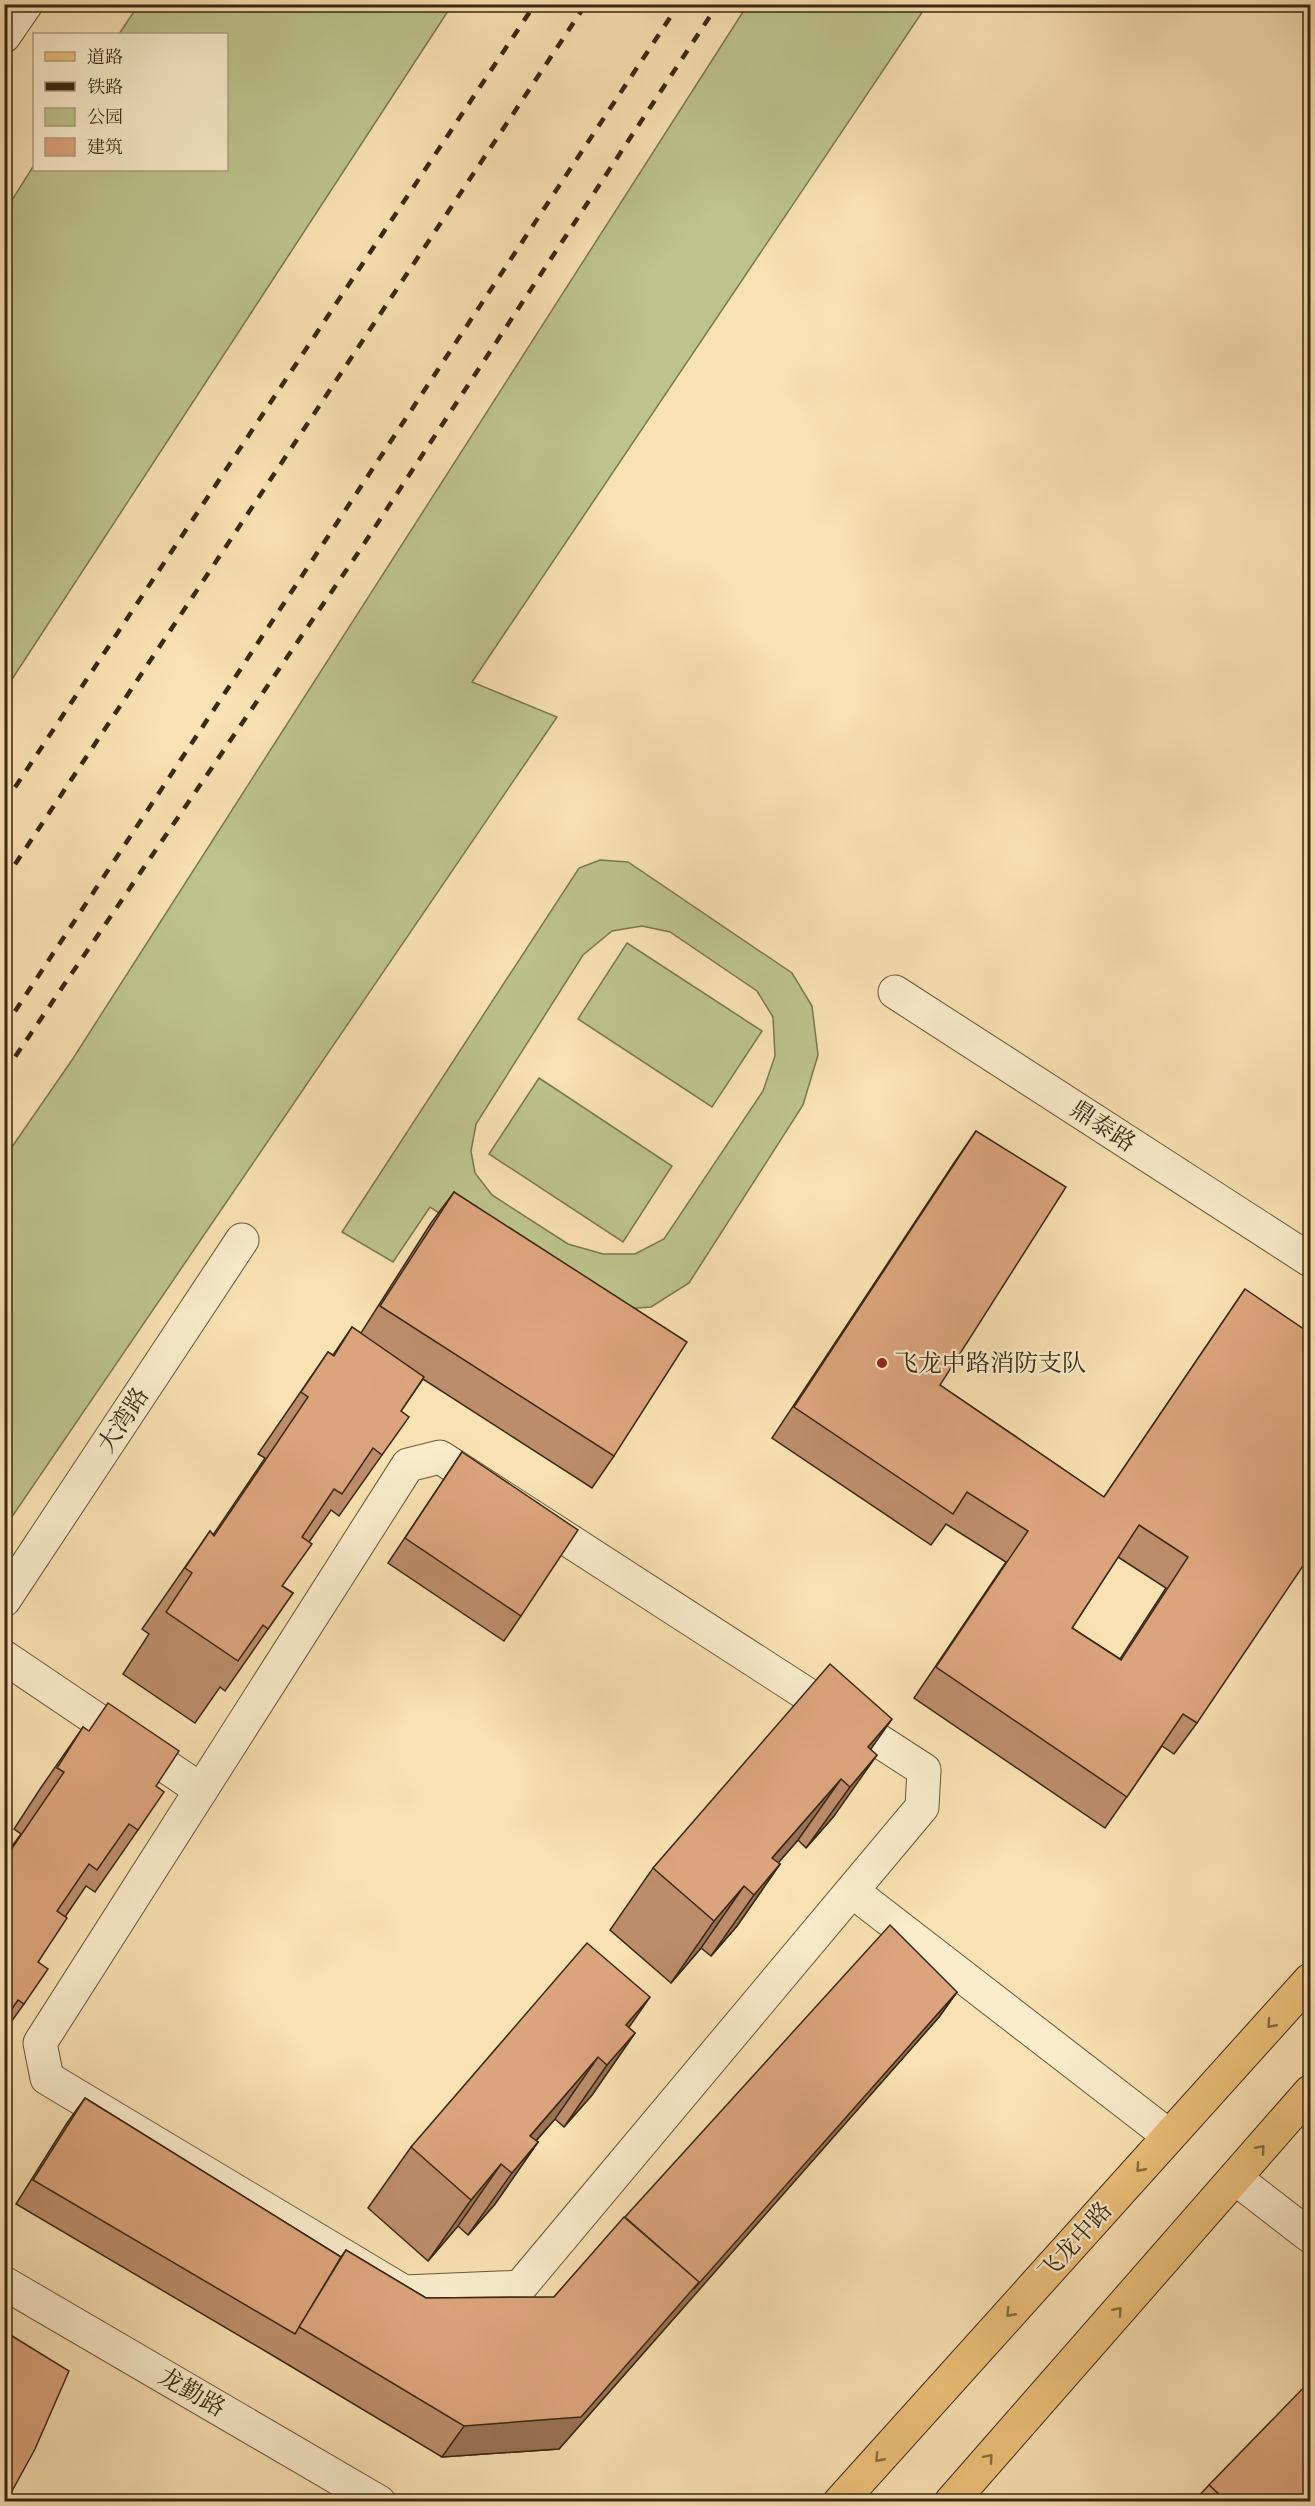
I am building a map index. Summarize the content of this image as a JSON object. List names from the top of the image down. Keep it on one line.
{"streets":{"main road":["飞龙中路"],"street":["鼎泰路","大湾路","龙勤路"]},"places":["飞龙中路消防支队"],"legend":["道路","铁路","公园","建筑"]}
